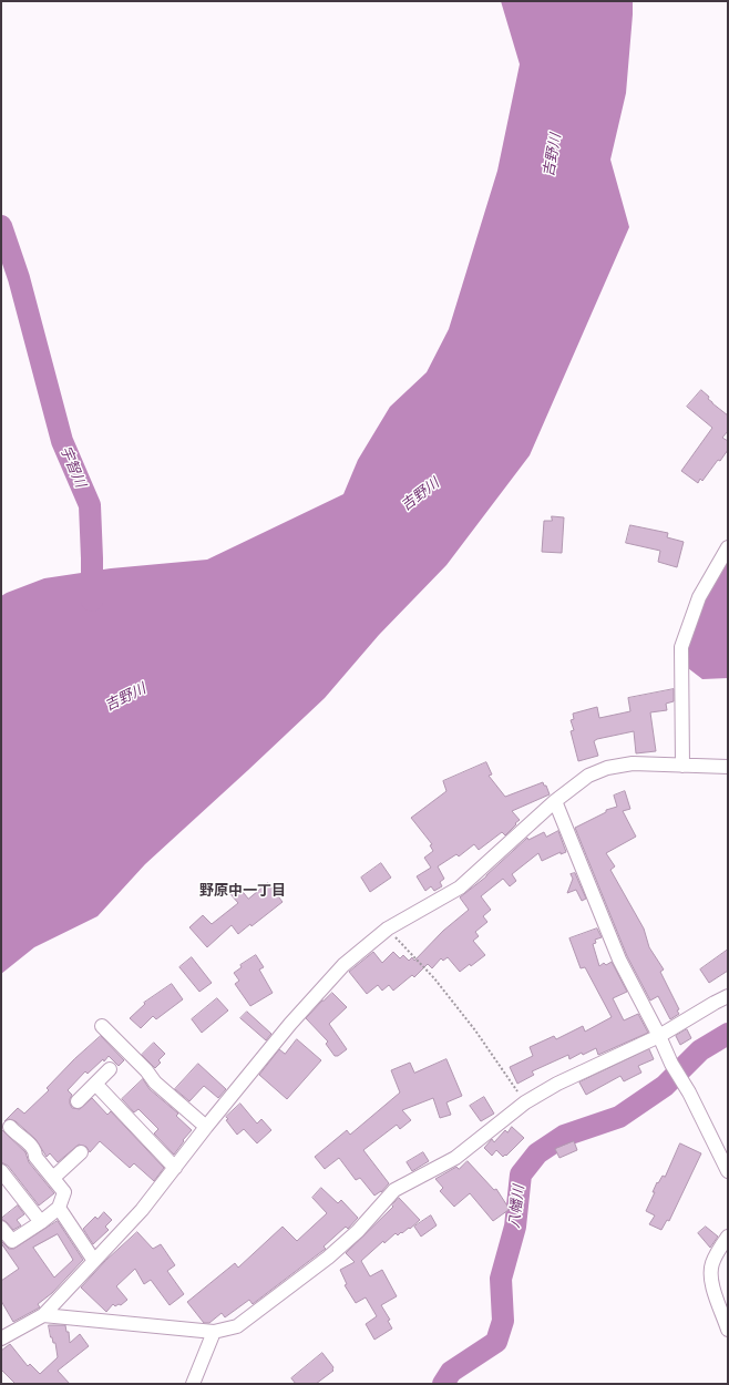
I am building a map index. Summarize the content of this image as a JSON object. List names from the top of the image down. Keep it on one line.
{"districts":["野原中一丁目"],"water":["吉野川","宇智川","八幡川"]}
